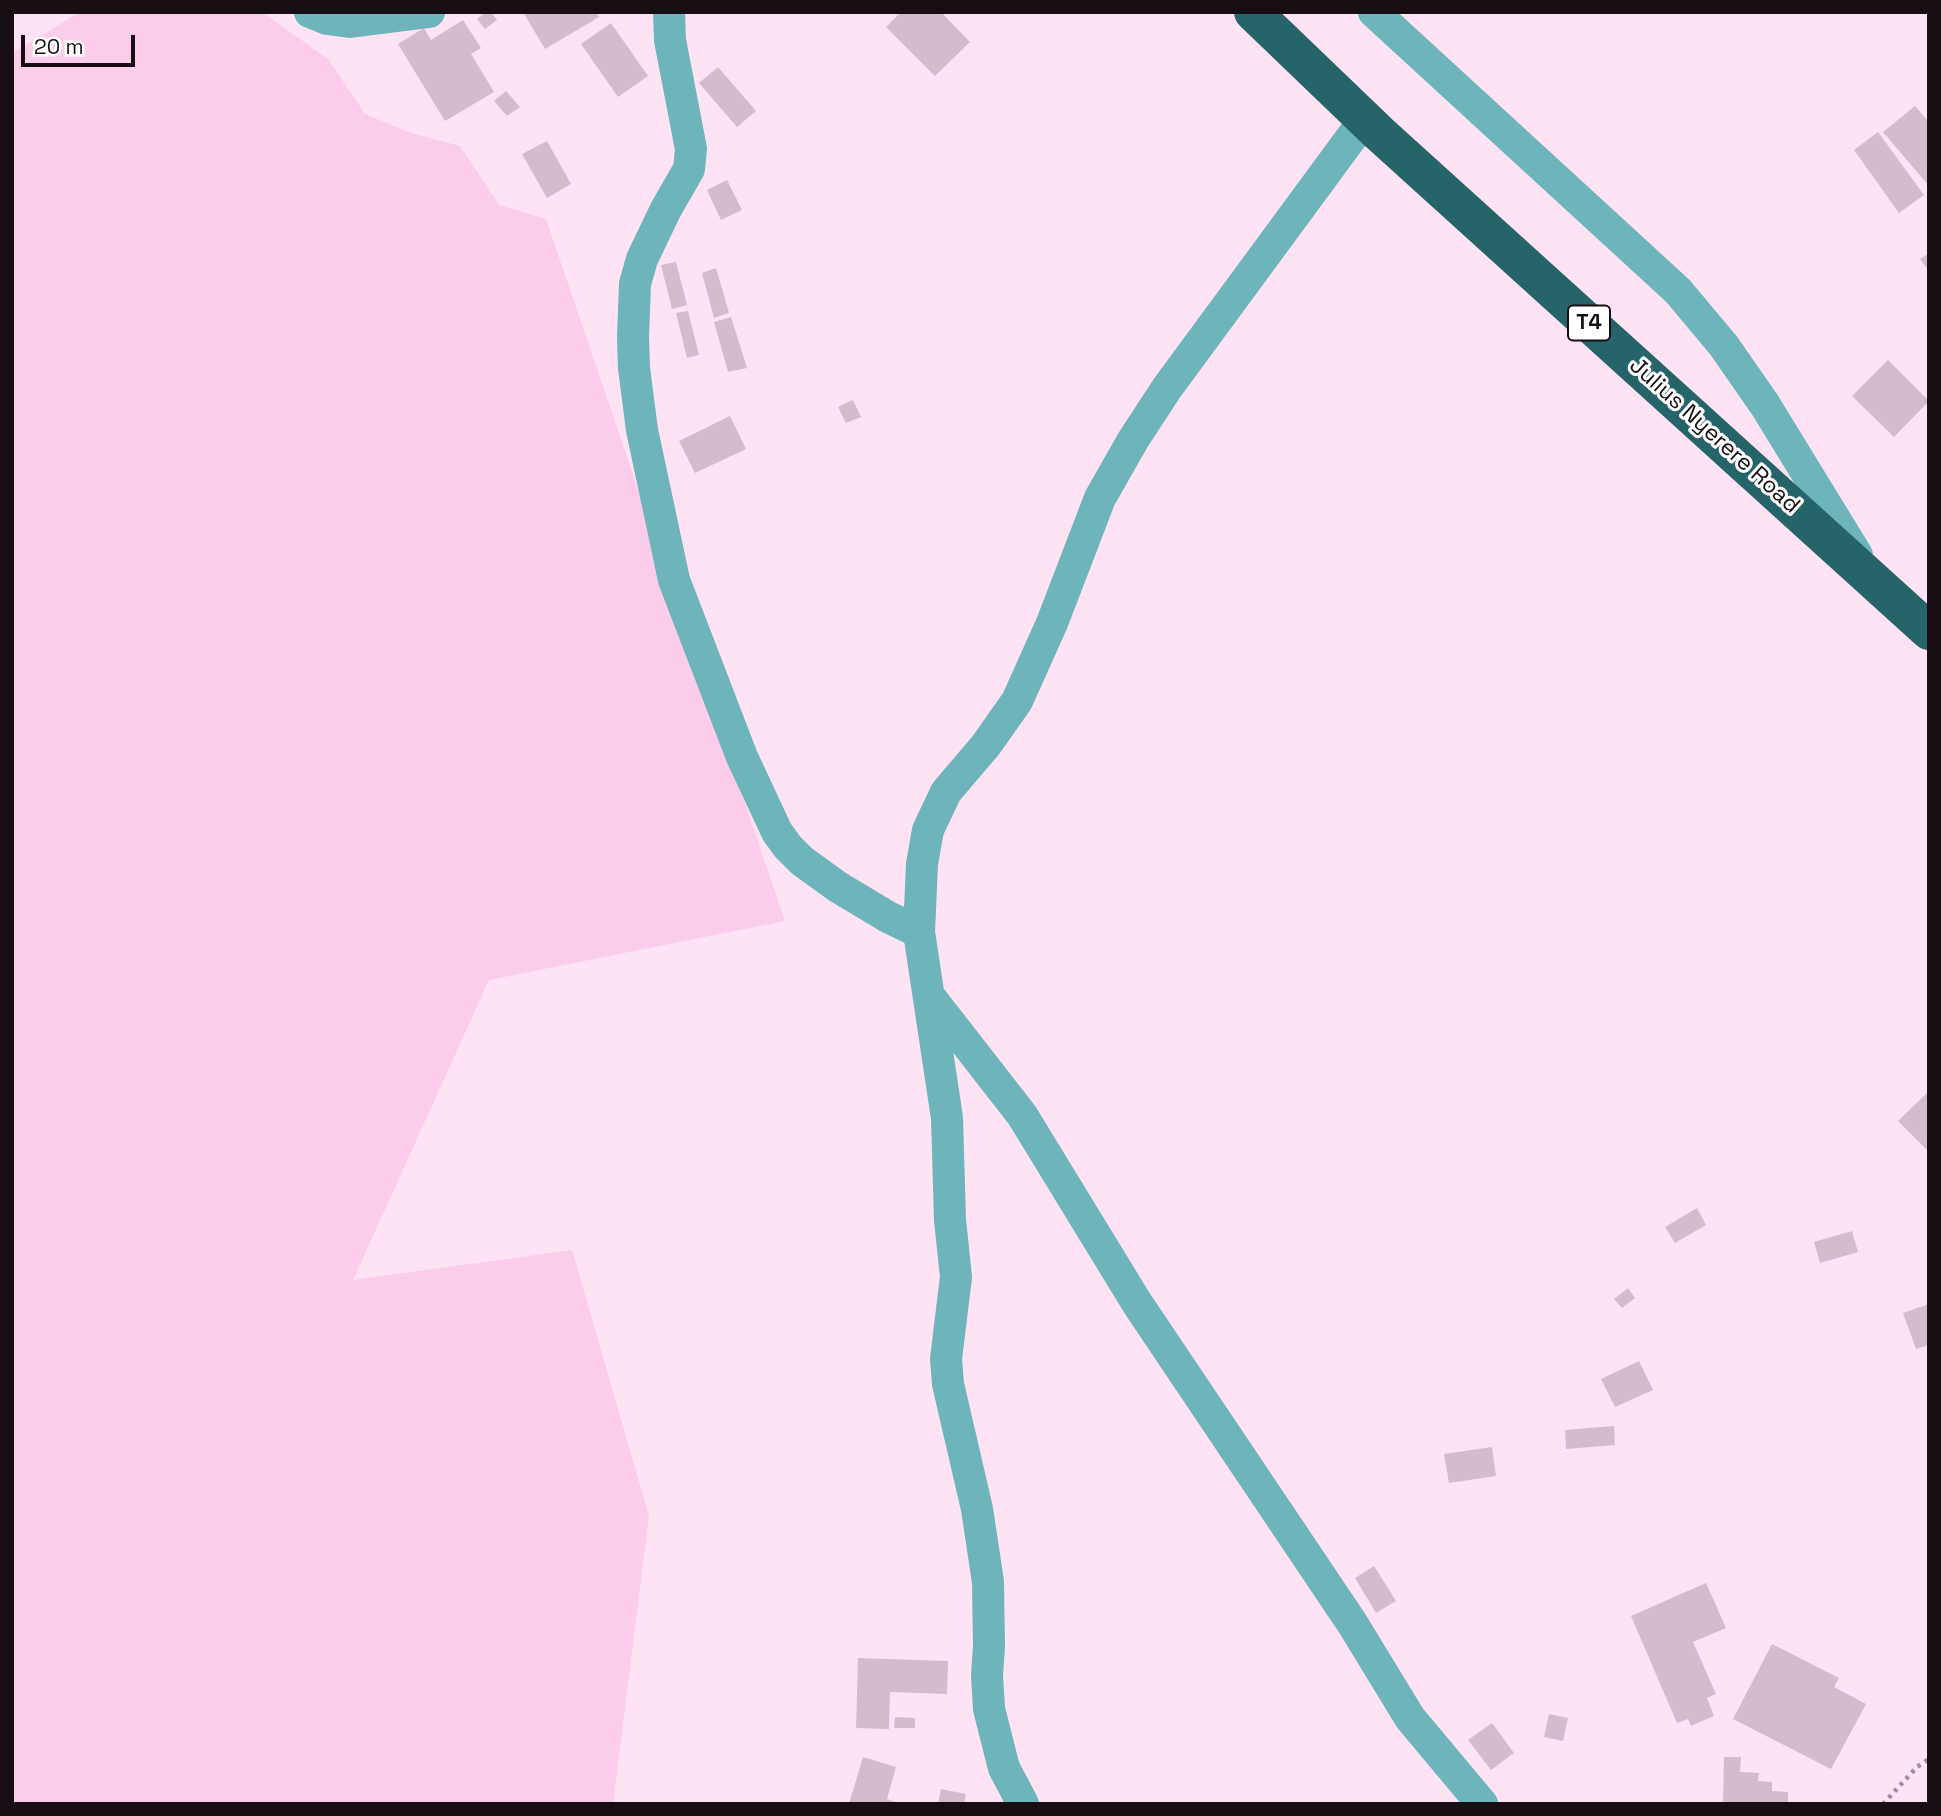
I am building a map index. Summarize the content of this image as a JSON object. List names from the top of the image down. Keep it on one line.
{"streets":{"highway":["T4","Julius Nyerere Road"]},"scale_bar":"20 m"}
